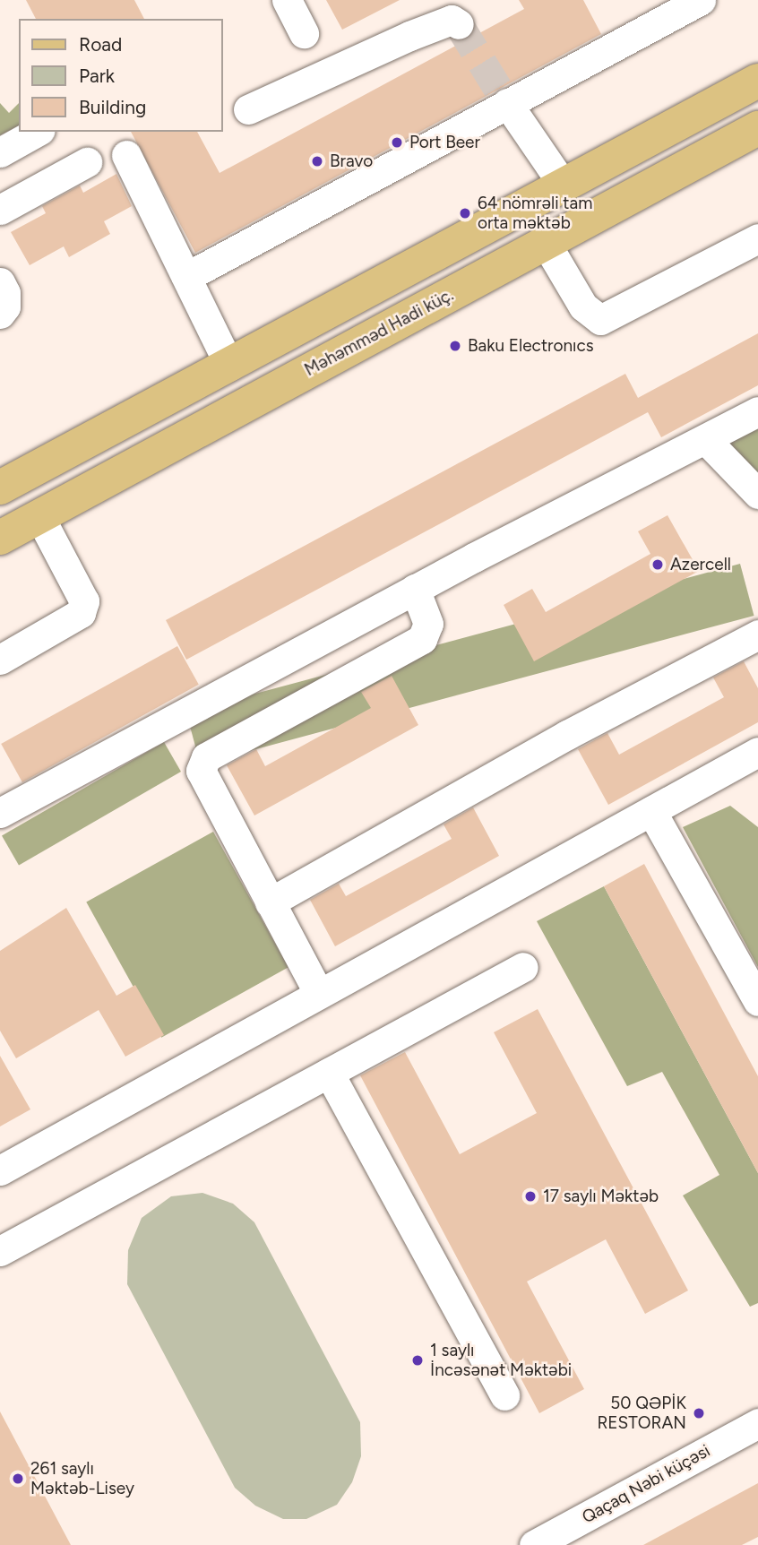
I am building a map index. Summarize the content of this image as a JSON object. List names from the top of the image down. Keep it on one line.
{"streets":{"main road":["Məhəmməd Hadi küç."],"street":["Qaçaq Nəbi küçəsi"]},"places":["Port Beer","Bravo","64 nömrəli tam orta məktəb","Baku Electronıcs","Azercell","17 saylı Məktəb","1 saylı İncəsənət Məktəbi","50 QƏPİK RESTORAN","261 saylı Məktəb-Lisey"],"legend":["Road","Park","Building"]}
